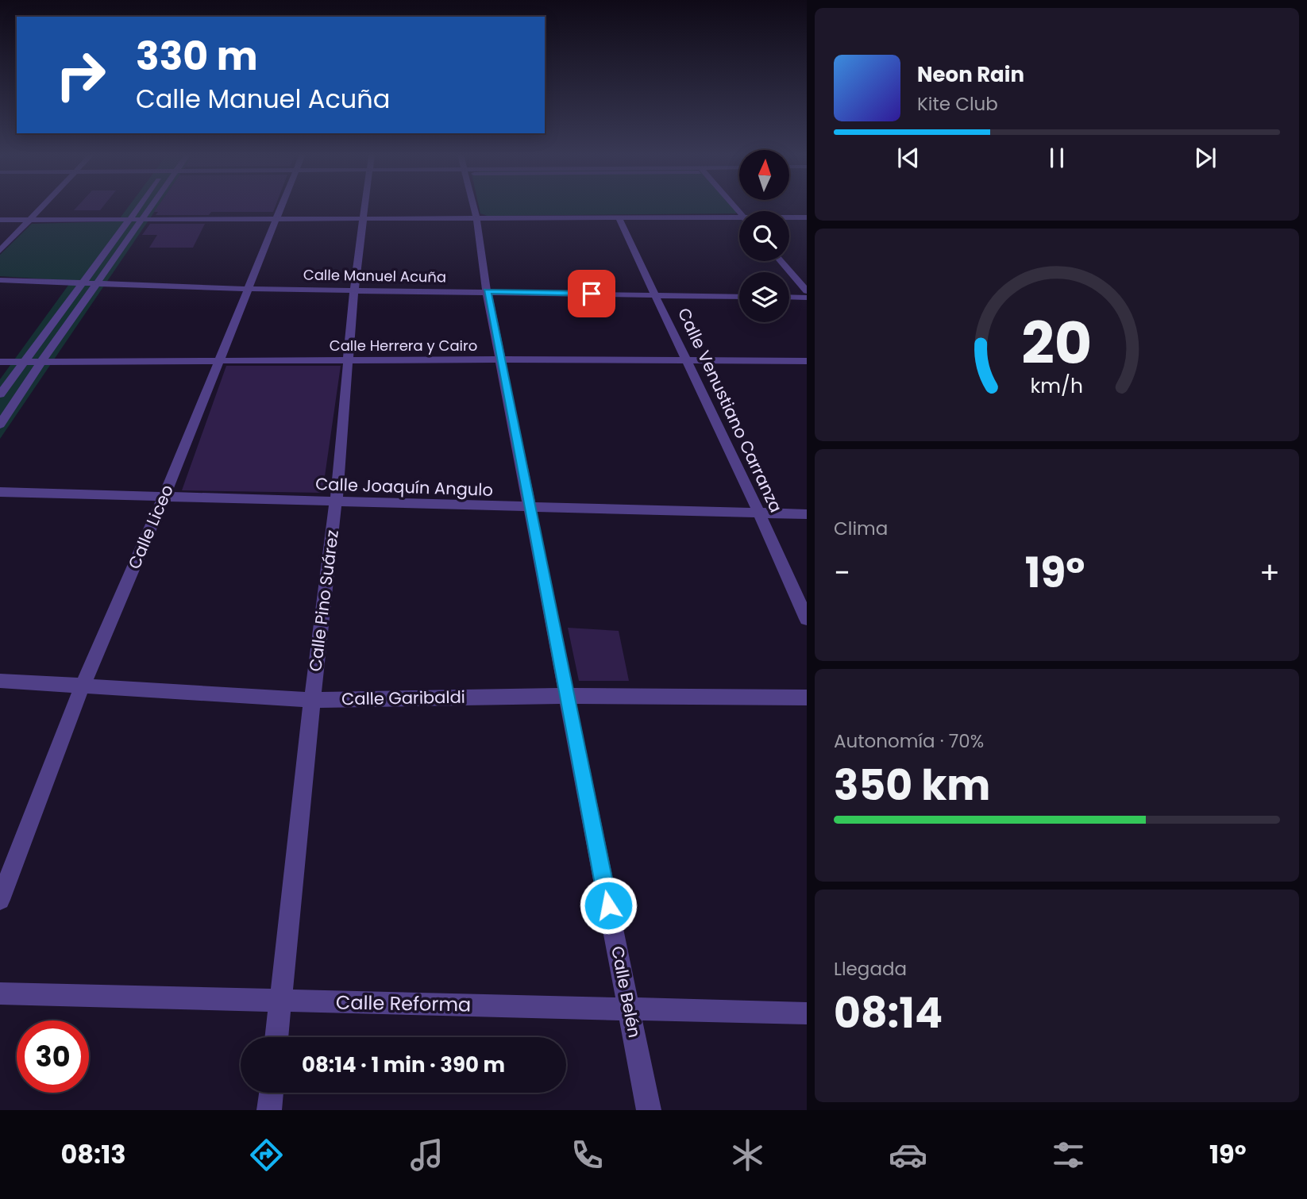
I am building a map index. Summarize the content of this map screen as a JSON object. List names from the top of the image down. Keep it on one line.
{"streets":{"street":["Calle Manuel Acuña","Calle Herrera y Cairo","Calle Venustiano Carranza","Calle Joaquín Angulo","Calle Liceo","Calle Pino Suárez","Calle Garibaldi","Calle Belén","Calle Reforma"]},"crossings":[["Calle Manuel Acuña","Calle Venustiano Carranza"],["Calle Manuel Acuña","Calle Liceo"],["Calle Manuel Acuña","Calle Pino Suárez"],["Calle Manuel Acuña","Calle Belén"],["Calle Herrera y Cairo","Calle Venustiano Carranza"],["Calle Herrera y Cairo","Calle Liceo"],["Calle Herrera y Cairo","Calle Pino Suárez"],["Calle Herrera y Cairo","Calle Belén"],["Calle Venustiano Carranza","Calle Joaquín Angulo"],["Calle Joaquín Angulo","Calle Liceo"],["Calle Joaquín Angulo","Calle Pino Suárez"],["Calle Joaquín Angulo","Calle Belén"],["Calle Liceo","Calle Garibaldi"],["Calle Pino Suárez","Calle Garibaldi"],["Calle Pino Suárez","Calle Reforma"],["Calle Garibaldi","Calle Belén"],["Calle Belén","Calle Reforma"]],"north":"top","page":{"turn":["330 m","Calle Manuel Acuña"],"song":["Neon Rain","Kite Club"],"tile":["Clima",["Autonomía · 70%","350 km"],["Llegada","08:14"]],"heat":["−","19°","+"],"limit":"30","trip":"08:14 · 1 min · 390 m","tabs":["08:13","19°"],"gauge":["20","km/h"]}}
